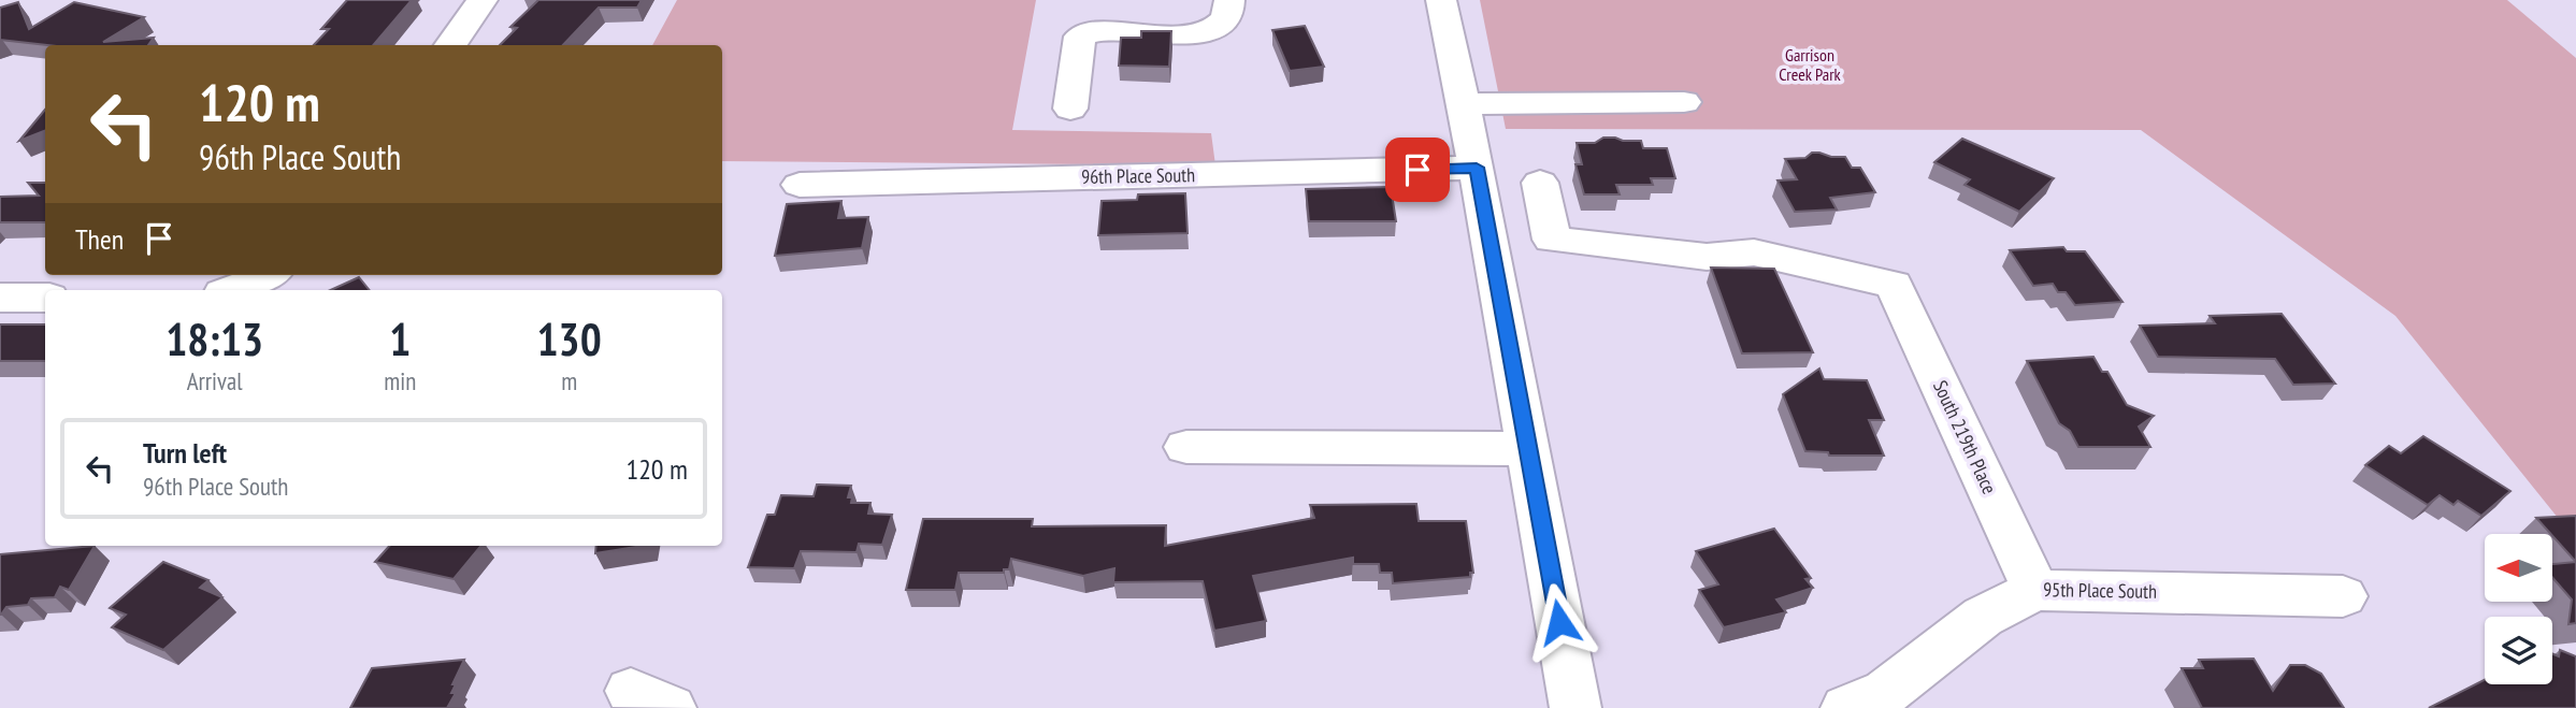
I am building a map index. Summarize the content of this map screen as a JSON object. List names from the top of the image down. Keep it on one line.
{"streets":{"street":["96th Place South","South 219th Place","95th Place South"]},"crossings":[["South 219th Place","95th Place South"]],"parks":["Garrison Creek Park"],"north":"left","page":{"turn":["120 m","96th Place South"],"then":"Then","eta":["18:13","Arrival","1","min","130","m"],"list":[{"name":"Turn left","note":"96th Place South","value":"120 m"}]}}
